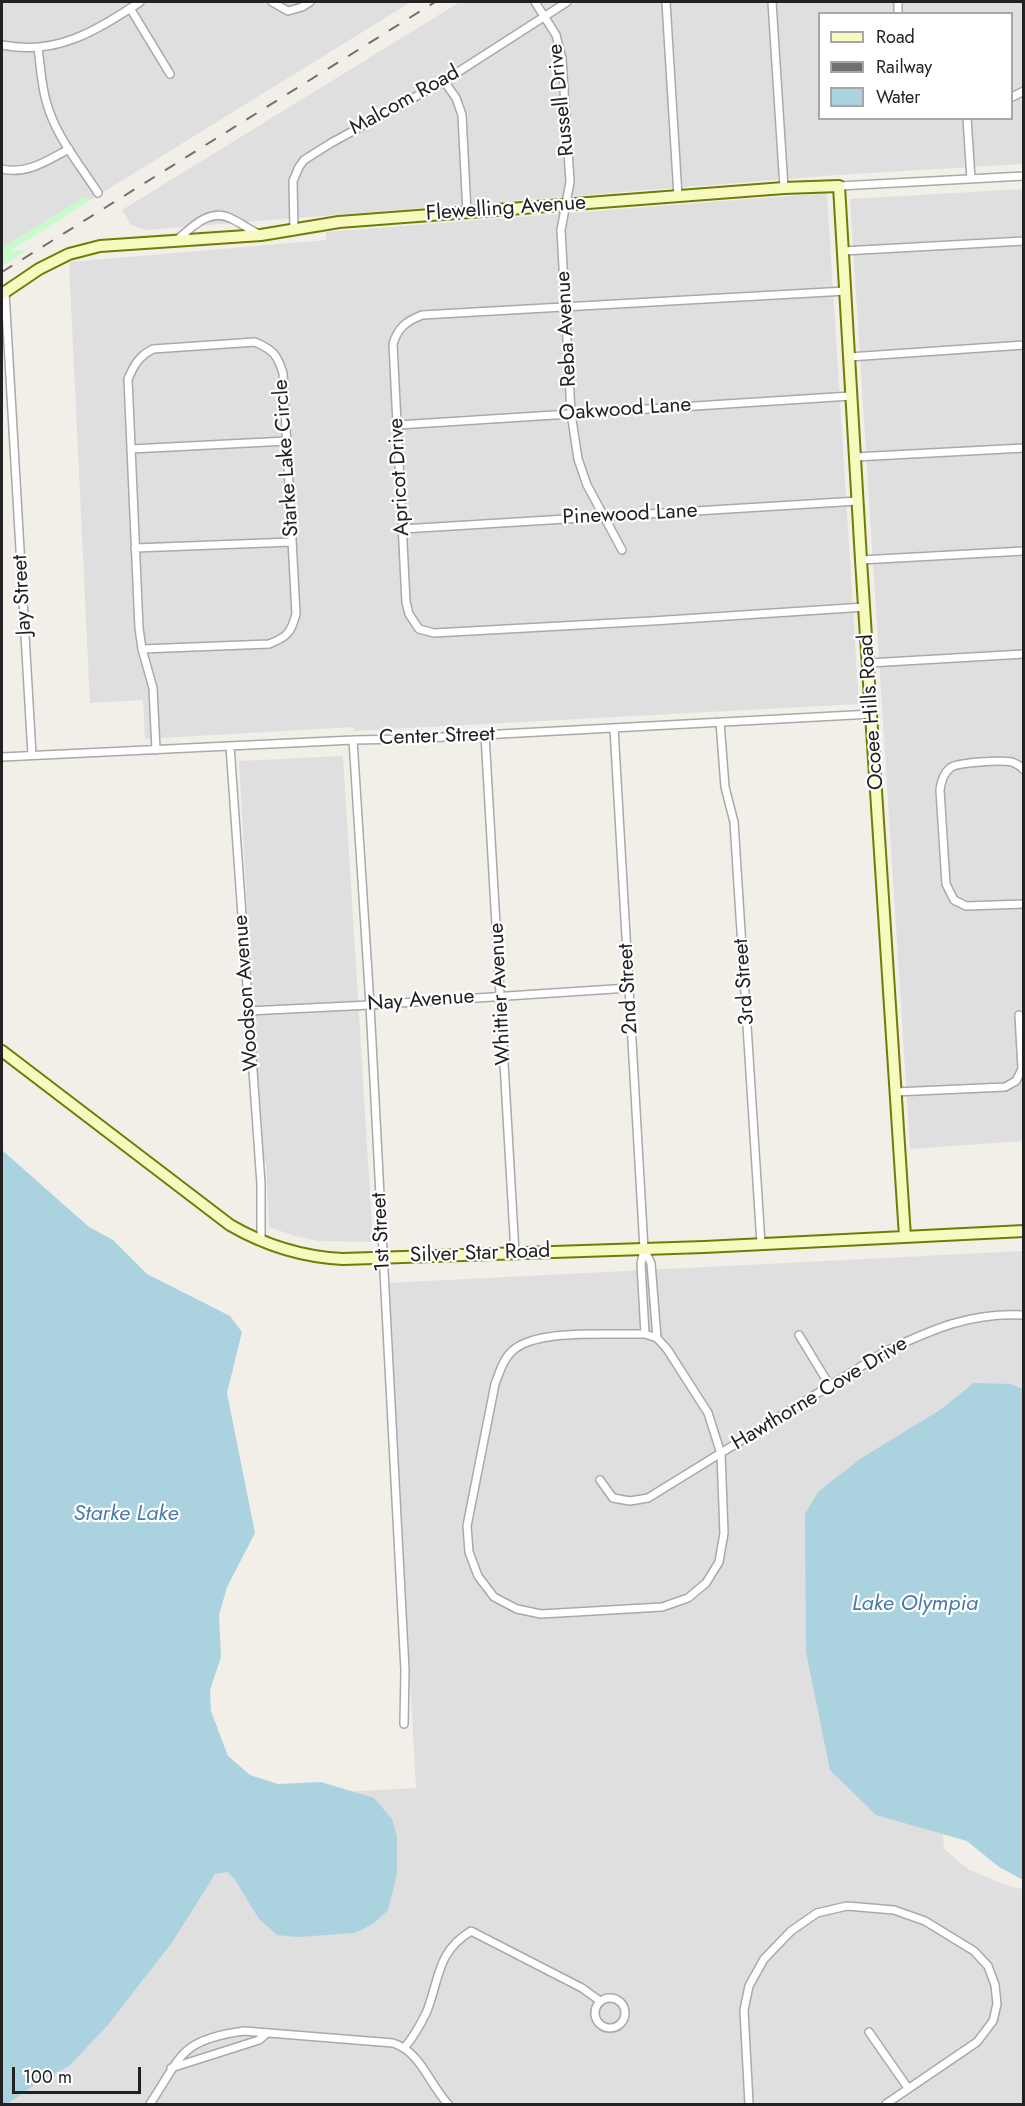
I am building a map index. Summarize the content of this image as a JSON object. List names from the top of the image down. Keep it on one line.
{"streets":{"street":["Russell Drive","Malcom Road","Flewelling Avenue","Reba Avenue","Oakwood Lane","Starke Lake Circle","Apricot Drive","Pinewood Lane","Jay Street","Ocoee Hills Road","Center Street","3rd Street","2nd Street","Woodson Avenue","Whittier Avenue","Nay Avenue","1st Street","Silver Star Road","Hawthorne Cove Drive"]},"crossings":[["Russell Drive","Malcom Road"],["Russell Drive","Flewelling Avenue"],["Russell Drive","Reba Avenue"],["Malcom Road","Flewelling Avenue"],["Flewelling Avenue","Reba Avenue"],["Flewelling Avenue","Jay Street"],["Flewelling Avenue","Ocoee Hills Road"],["Reba Avenue","Oakwood Lane"],["Reba Avenue","Apricot Drive"],["Reba Avenue","Pinewood Lane"],["Oakwood Lane","Apricot Drive"],["Oakwood Lane","Ocoee Hills Road"],["Starke Lake Circle","Center Street"],["Apricot Drive","Pinewood Lane"],["Apricot Drive","Ocoee Hills Road"],["Pinewood Lane","Ocoee Hills Road"],["Jay Street","Center Street"],["Ocoee Hills Road","Center Street"],["Ocoee Hills Road","Silver Star Road"],["Center Street","3rd Street"],["Center Street","2nd Street"],["Center Street","Woodson Avenue"],["Center Street","Whittier Avenue"],["Center Street","1st Street"],["3rd Street","Silver Star Road"],["2nd Street","Nay Avenue"],["2nd Street","Silver Star Road"],["Woodson Avenue","Nay Avenue"],["Woodson Avenue","Silver Star Road"],["Whittier Avenue","Nay Avenue"],["Whittier Avenue","Silver Star Road"],["Nay Avenue","1st Street"],["1st Street","Silver Star Road"]],"water":["Starke Lake","Lake Olympia"],"legend":["Road","Railway","Water"],"scale_bar":"100 m"}
